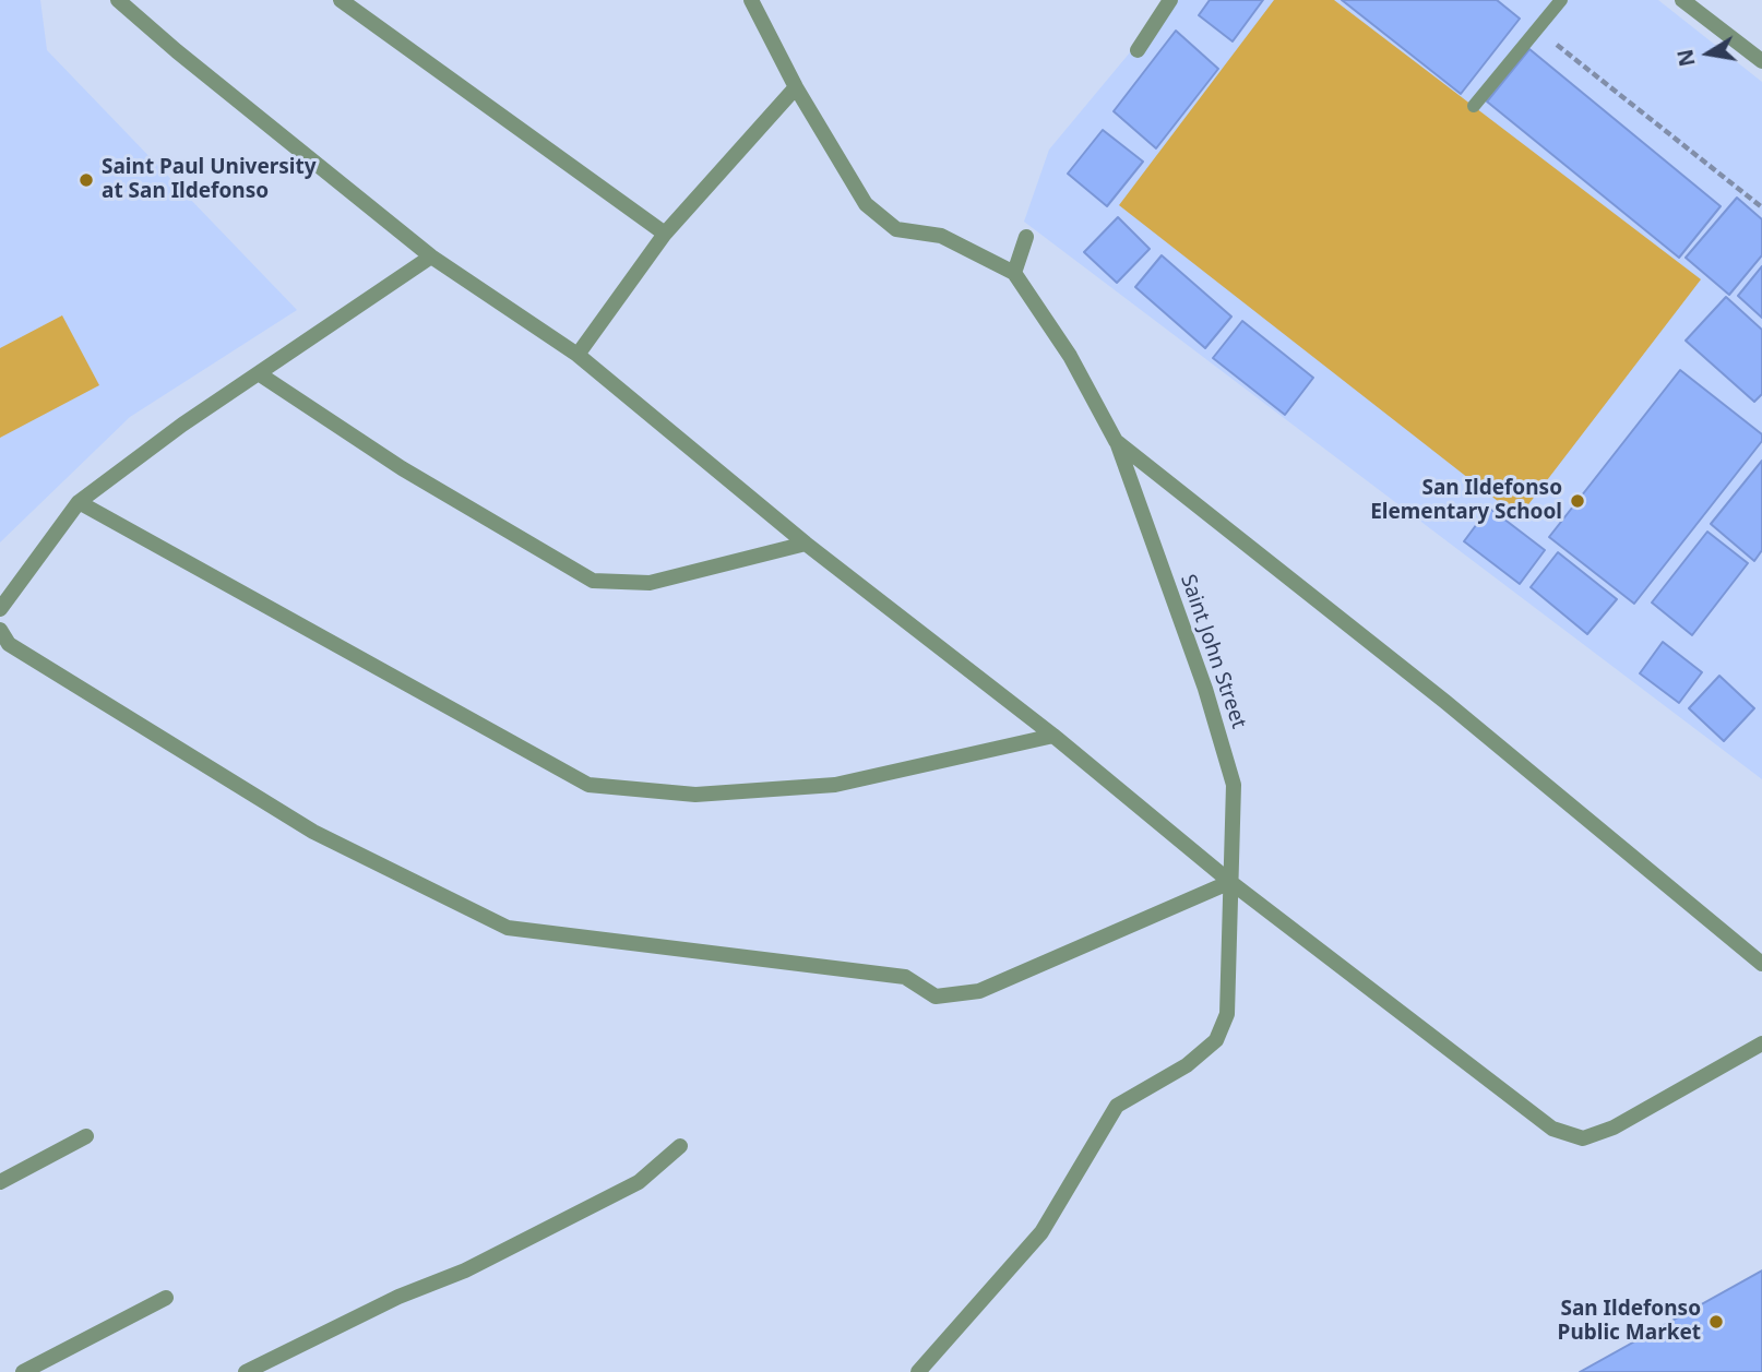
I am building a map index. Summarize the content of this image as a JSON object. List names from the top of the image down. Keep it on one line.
{"streets":{"street":["Saint John Street"]},"places":["Saint Paul University at San Ildefonso","San Ildefonso Elementary School","San Ildefonso Public Market"],"north":"left"}
